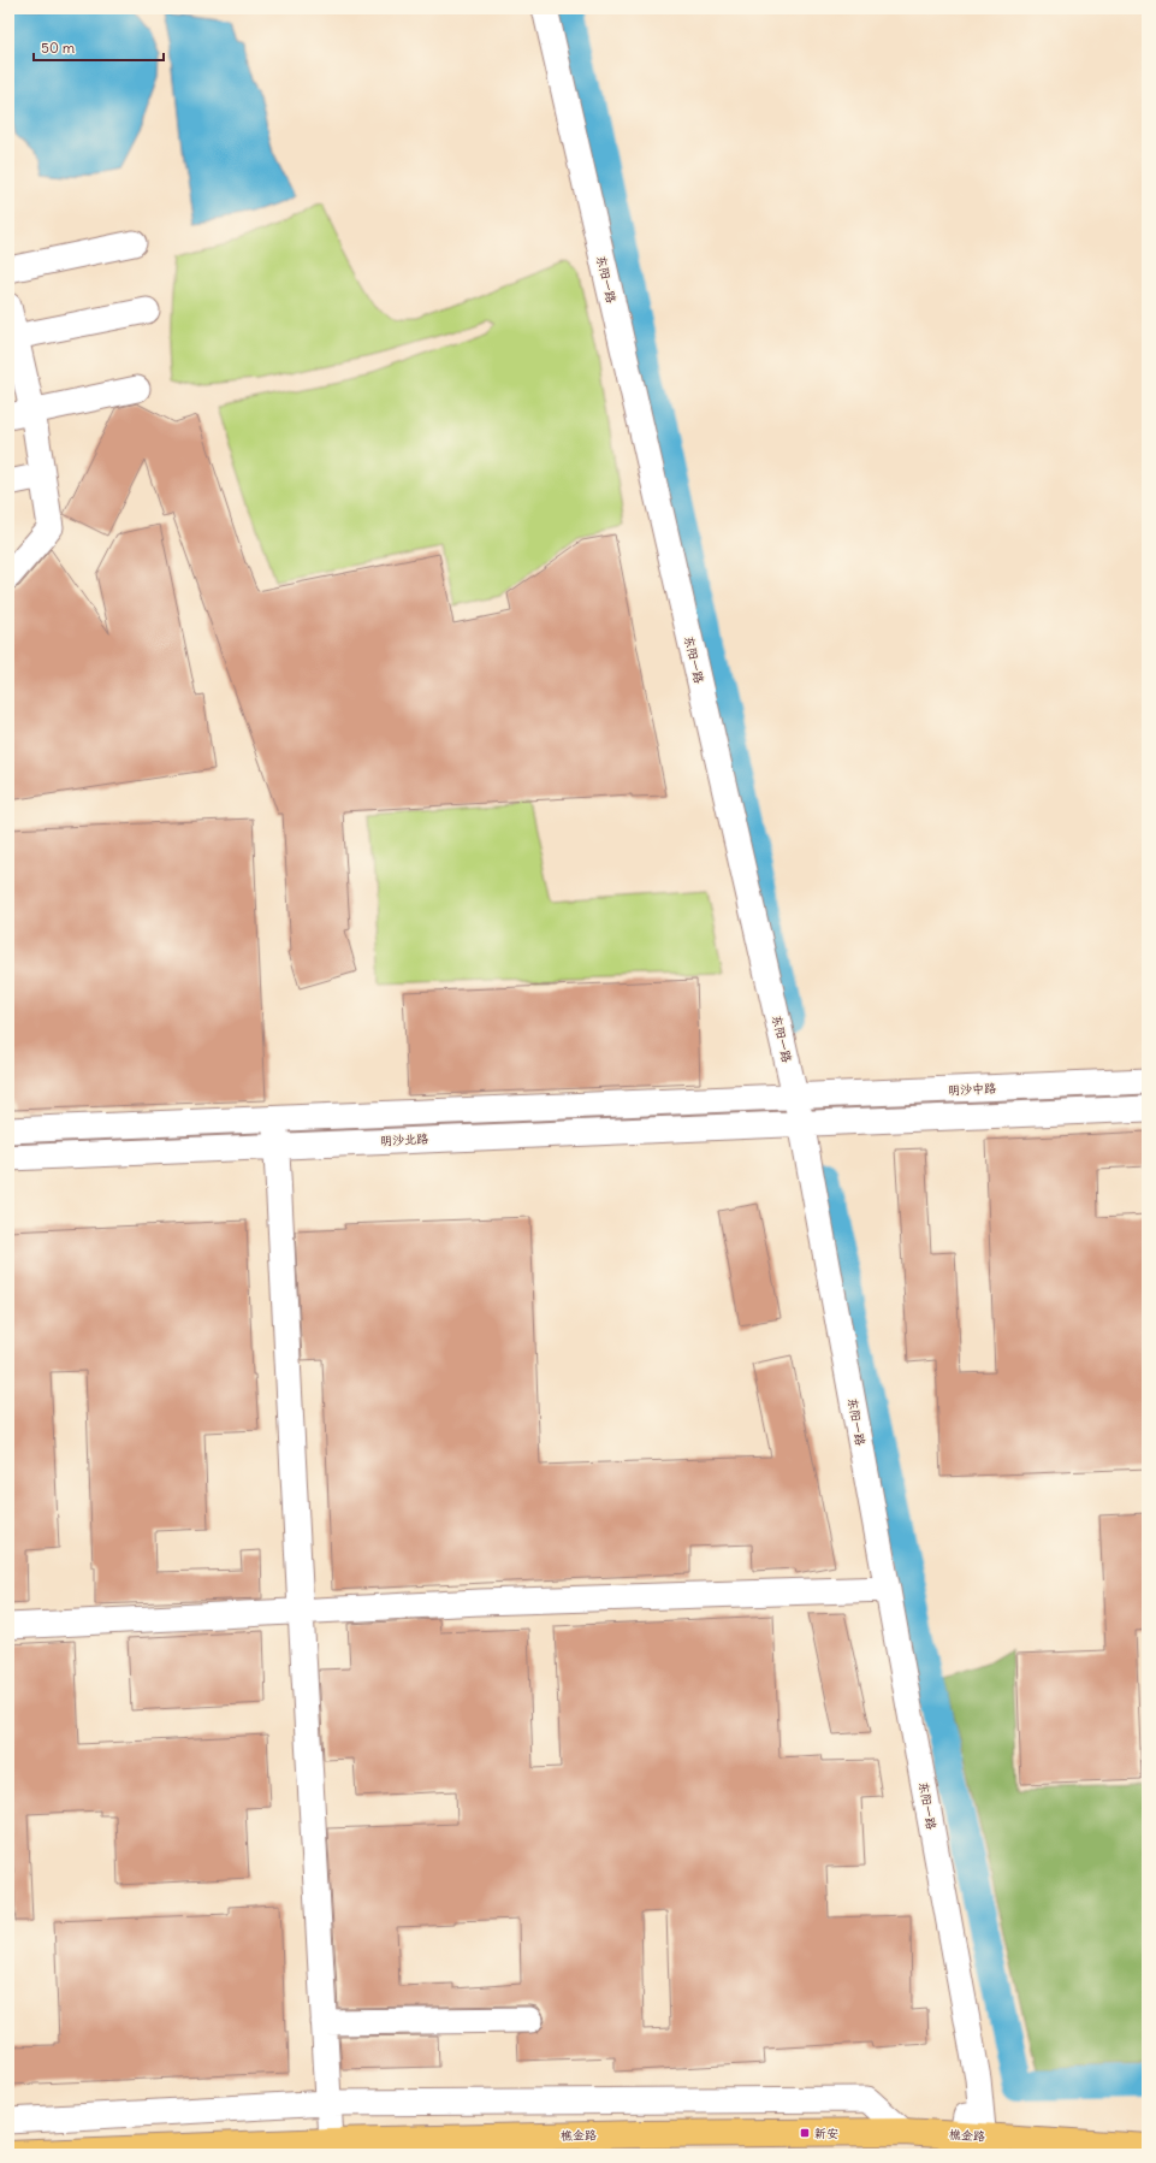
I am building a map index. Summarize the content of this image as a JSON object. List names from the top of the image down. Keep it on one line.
{"streets":{"highway":["樵金路"],"street":["东阳一路","明沙中路","明沙北路"]},"crossings":[["东阳一路","明沙中路"],["东阳一路","明沙北路"],["东阳一路","樵金路"]],"places":{"transit":["新安"]},"scale_bar":"50 m"}
